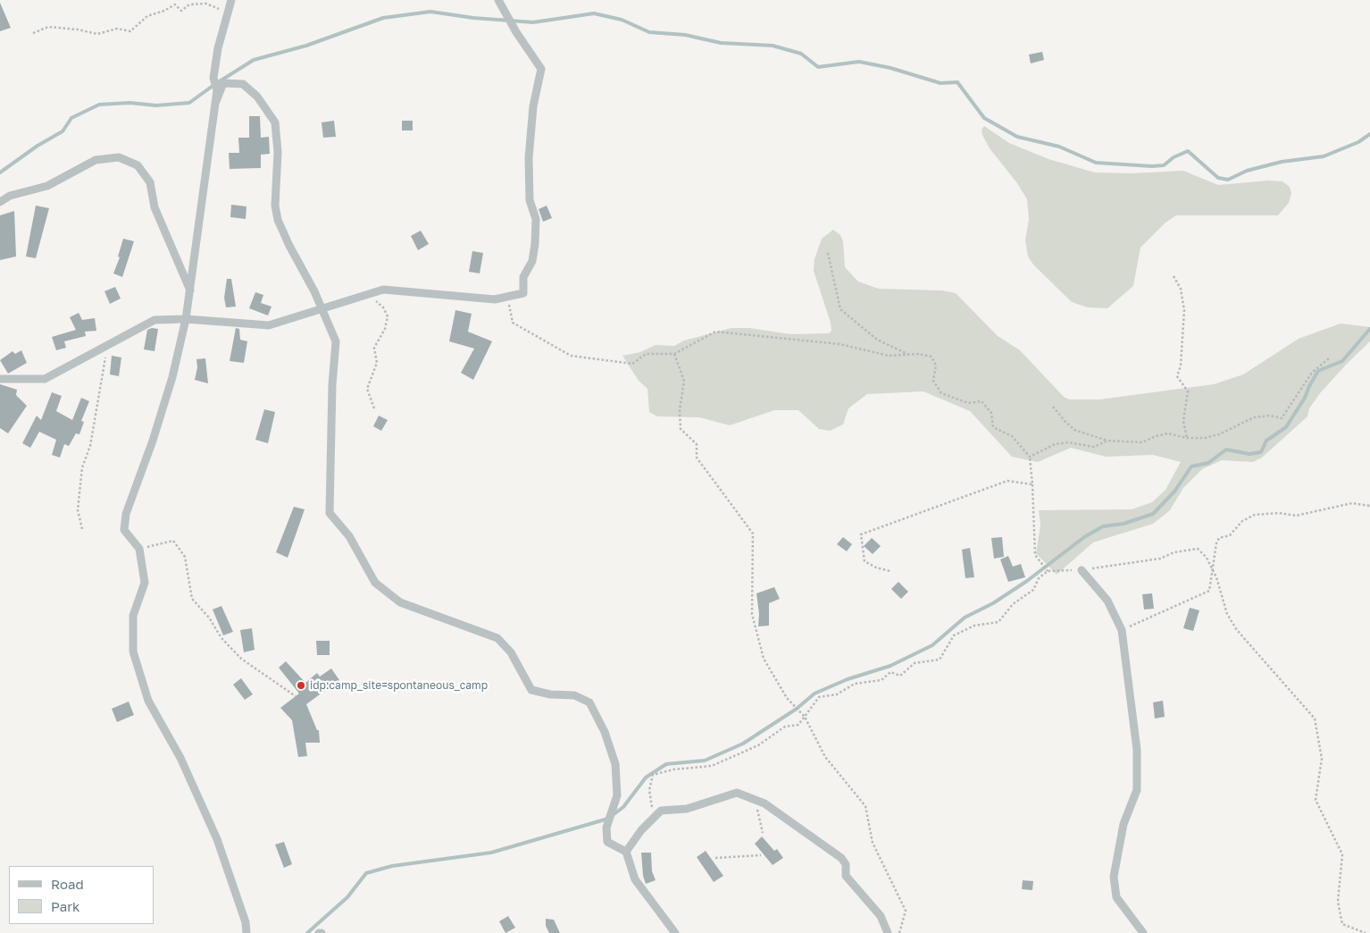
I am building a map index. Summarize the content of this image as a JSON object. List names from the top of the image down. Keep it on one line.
{"places":["idp:camp_site=spontaneous_camp"],"legend":["Road","Park"]}
